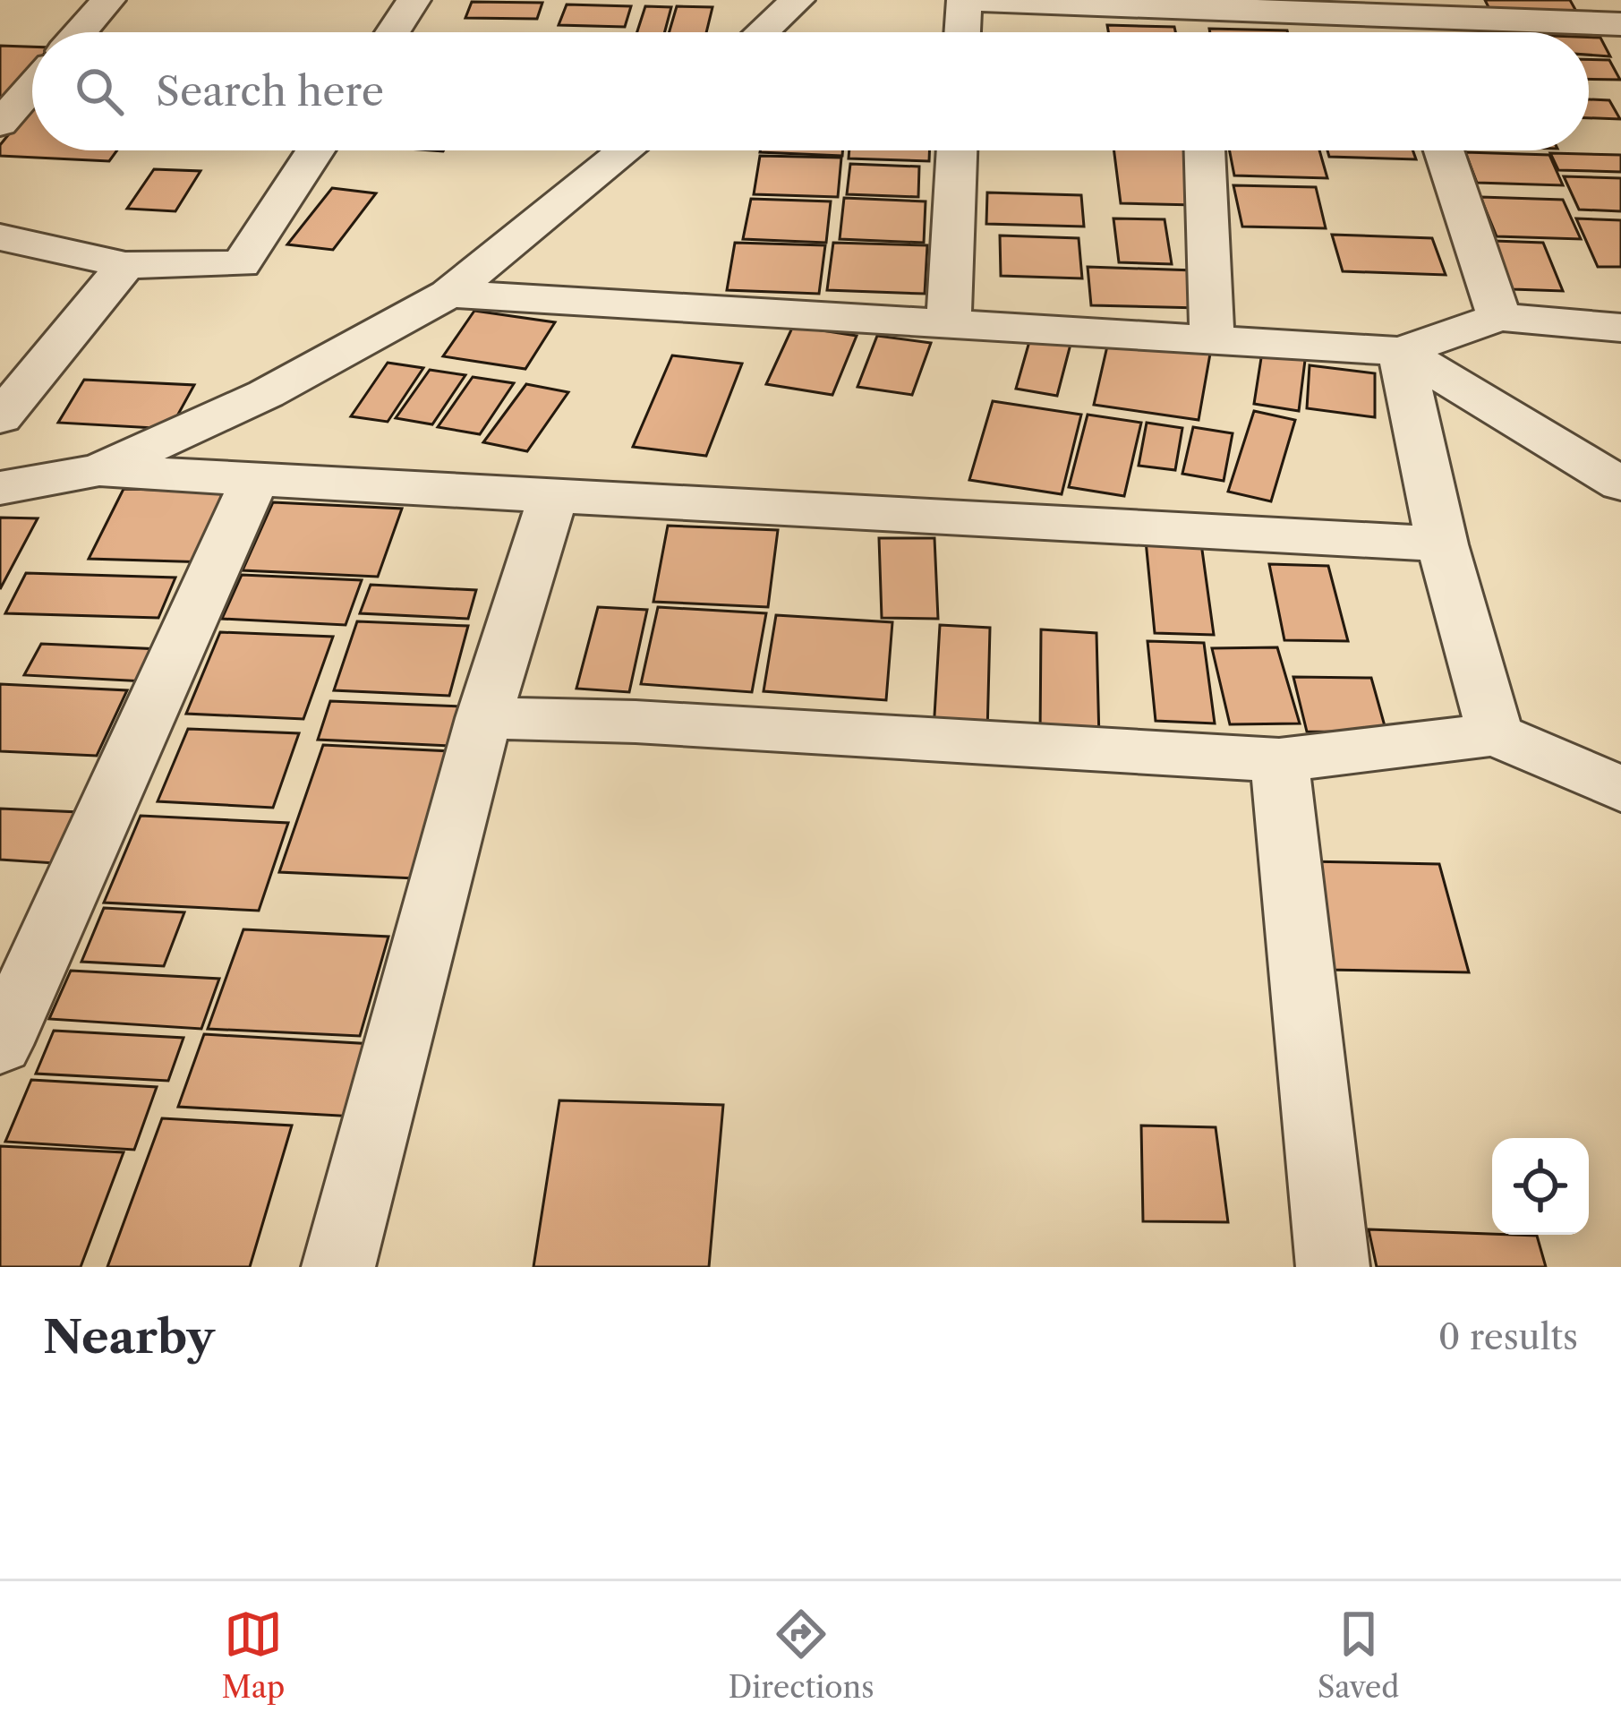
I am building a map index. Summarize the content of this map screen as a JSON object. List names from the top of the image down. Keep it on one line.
{"page":{"search":"Search here","heading":["Nearby","0 results"],"nav":["Map","Directions","Saved"]}}
